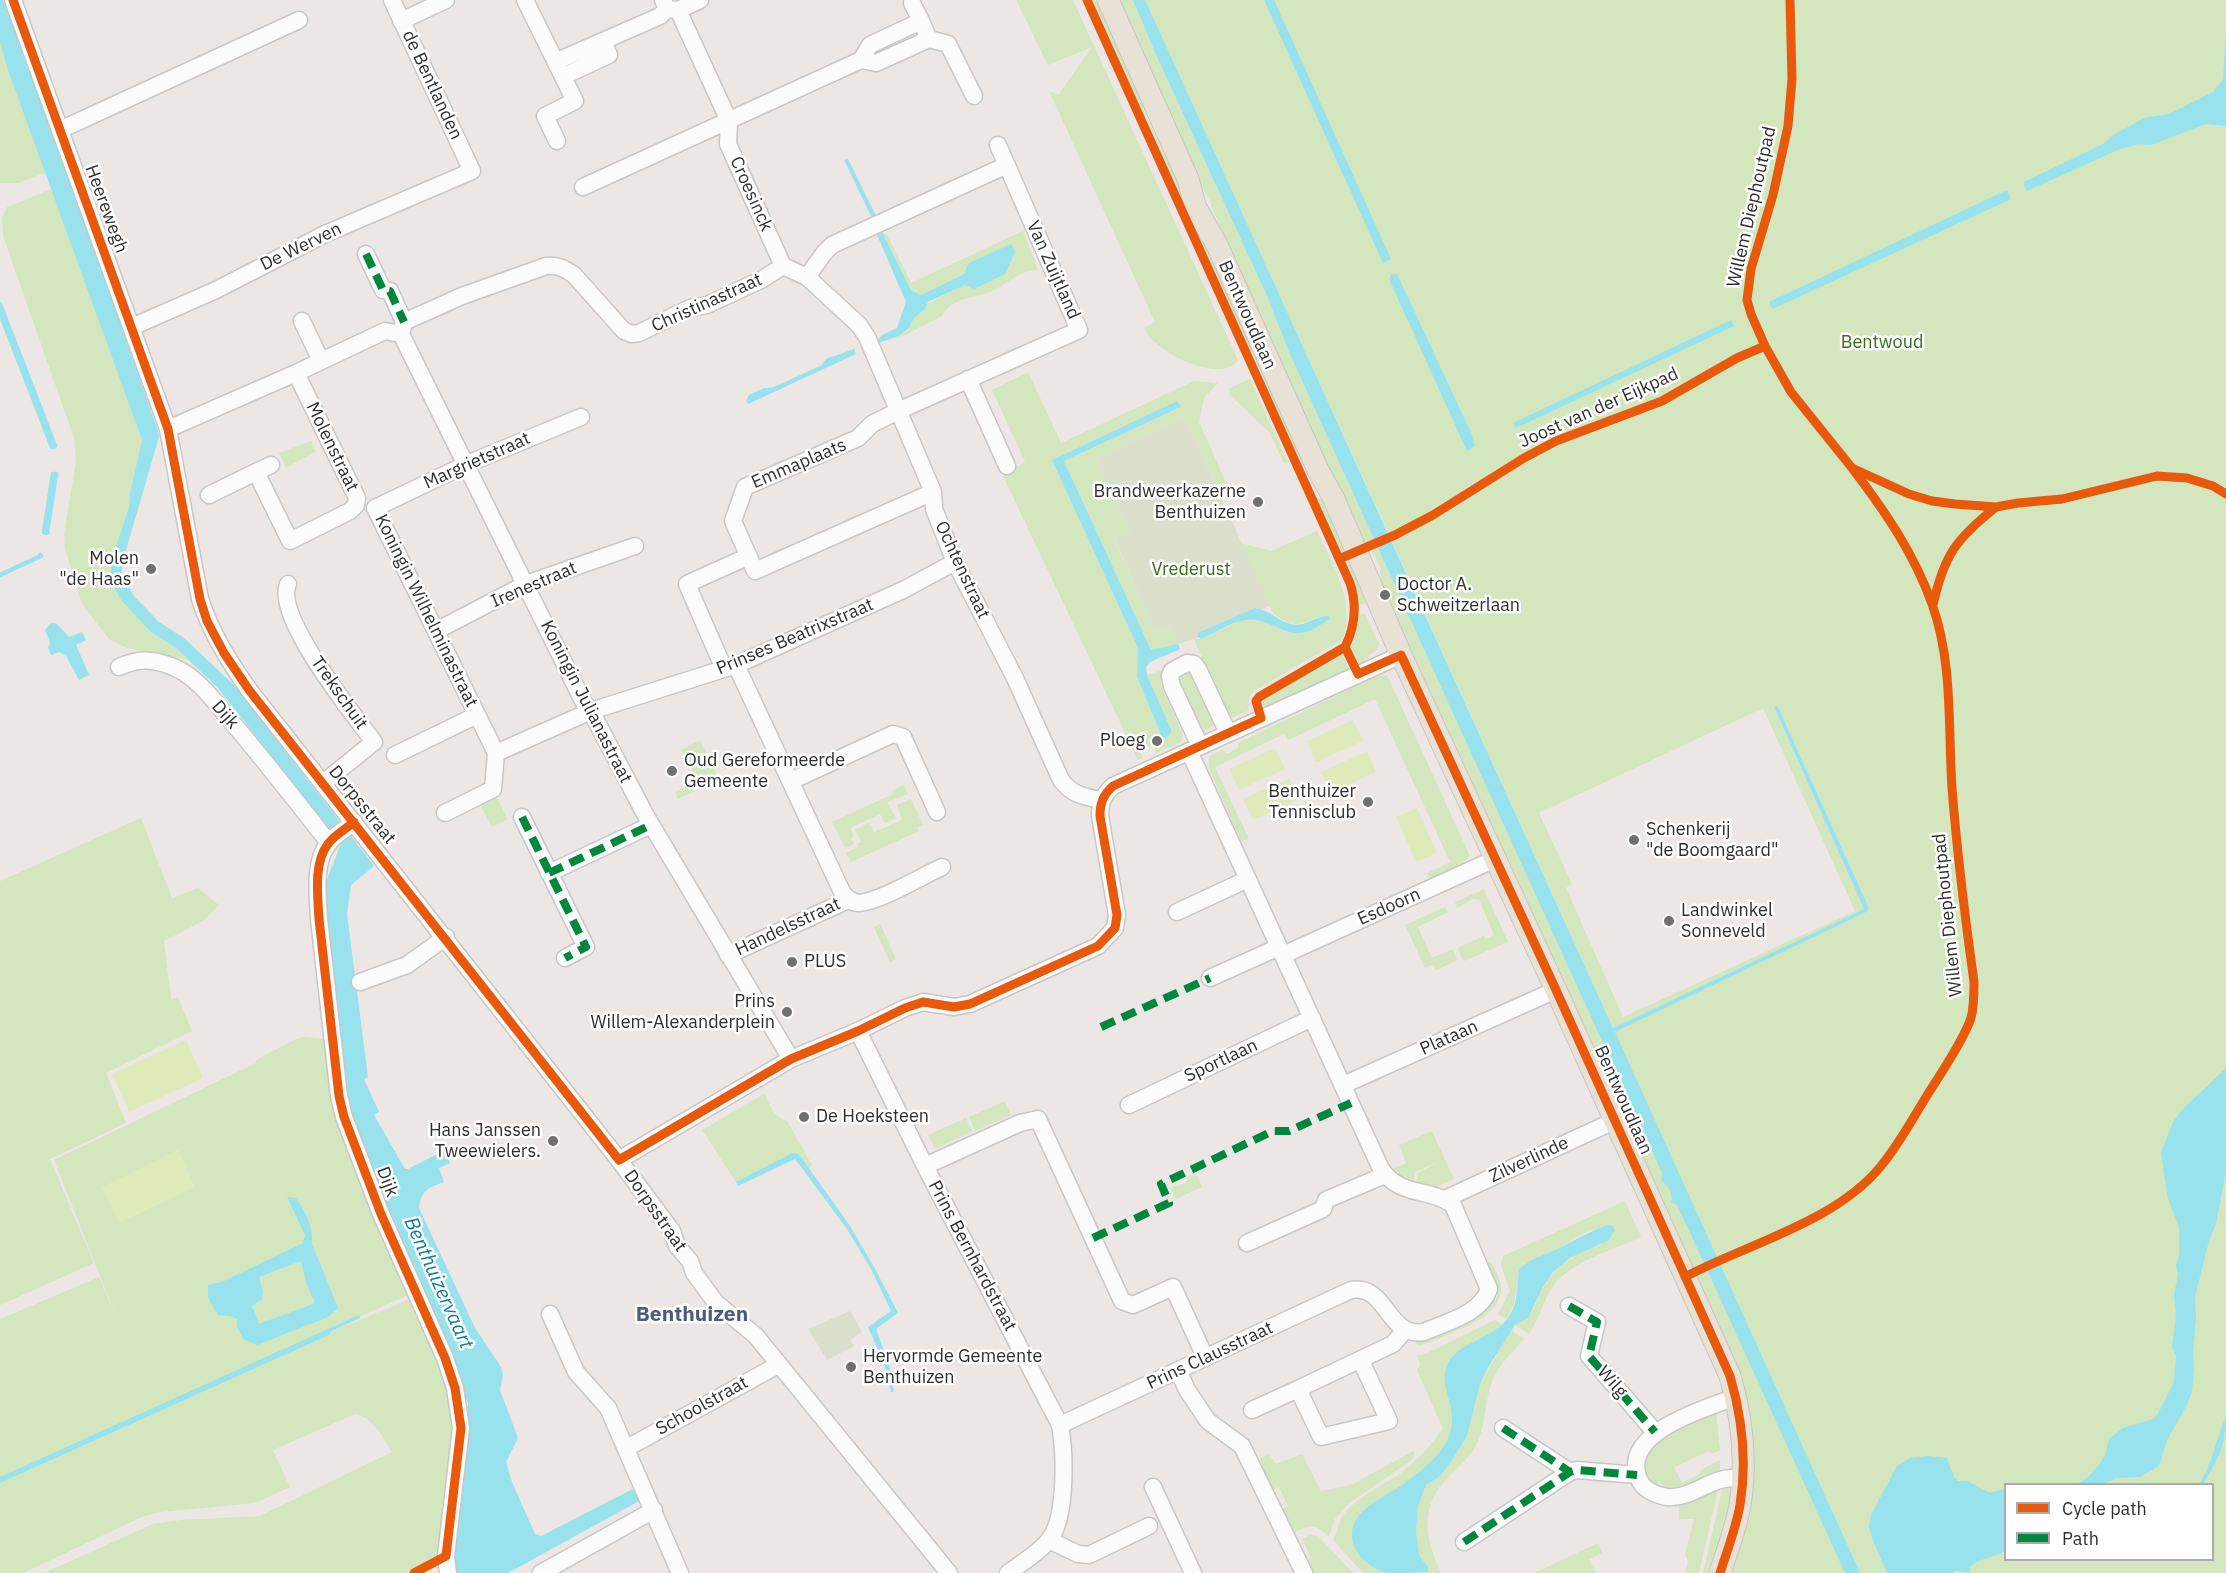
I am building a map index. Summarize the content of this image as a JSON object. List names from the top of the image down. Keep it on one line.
{"streets":{"main road":["Bentwoudlaan"],"street":["de Bentlanden","Croesinck","Heerewegh","De Werven","Van Zuijtland","Christinastraat","Molenstraat","Margrietstraat","Emmaplaats","Ochtenstraat","Irenestraat","Koningin Wilhelminastraat","Prinses Beatrixstraat","Trekschuit","Koningin Julianastraat","Dijk","Dorpsstraat","Esdoorn","Handelsstraat","Plataan","Sportlaan","Zilverlinde","Prins Bernhardstraat","Prins Clausstraat","Wilg","Schoolstraat"],"cycle path":["Willem Diephoutpad","Joost van der Eijkpad"]},"crossings":[["de Bentlanden","De Werven"],["Croesinck","Christinastraat"],["Heerewegh","De Werven"],["Heerewegh","Christinastraat"],["Heerewegh","Dorpsstraat"],["Van Zuijtland","Christinastraat"],["Van Zuijtland","Emmaplaats"],["Van Zuijtland","Ochtenstraat"],["Christinastraat","Molenstraat"],["Christinastraat","Emmaplaats"],["Christinastraat","Ochtenstraat"],["Christinastraat","Koningin Julianastraat"],["Christinastraat","Dorpsstraat"],["Bentwoudlaan","Esdoorn"],["Bentwoudlaan","Plataan"],["Bentwoudlaan","Zilverlinde"],["Molenstraat","Margrietstraat"],["Molenstraat","Koningin Wilhelminastraat"],["Margrietstraat","Koningin Wilhelminastraat"],["Margrietstraat","Koningin Julianastraat"],["Emmaplaats","Ochtenstraat"],["Ochtenstraat","Prinses Beatrixstraat"],["Irenestraat","Koningin Wilhelminastraat"],["Irenestraat","Koningin Julianastraat"],["Koningin Wilhelminastraat","Prinses Beatrixstraat"],["Prinses Beatrixstraat","Koningin Julianastraat"],["Trekschuit","Dorpsstraat"],["Koningin Julianastraat","Handelsstraat"],["Dijk","Dorpsstraat"],["Dorpsstraat","Schoolstraat"],["Prins Bernhardstraat","Prins Clausstraat"]],"districts":["Benthuizen"],"water":["Benthuizervaart"],"parks":["Bentwoud","Vrederust"],"places":["Brandweerkazerne Benthuizen","Molen \"de Haas\"","Doctor A. Schweitzerlaan","Ploeg","Oud Gereformeerde Gemeente","Benthuizer Tennisclub","Schenkerij \"de Boomgaard\"","Landwinkel Sonneveld","PLUS","Prins Willem-Alexanderplein","De Hoeksteen","Hans Janssen Tweewielers.","Hervormde Gemeente Benthuizen"],"legend":["Cycle path","Path"]}
